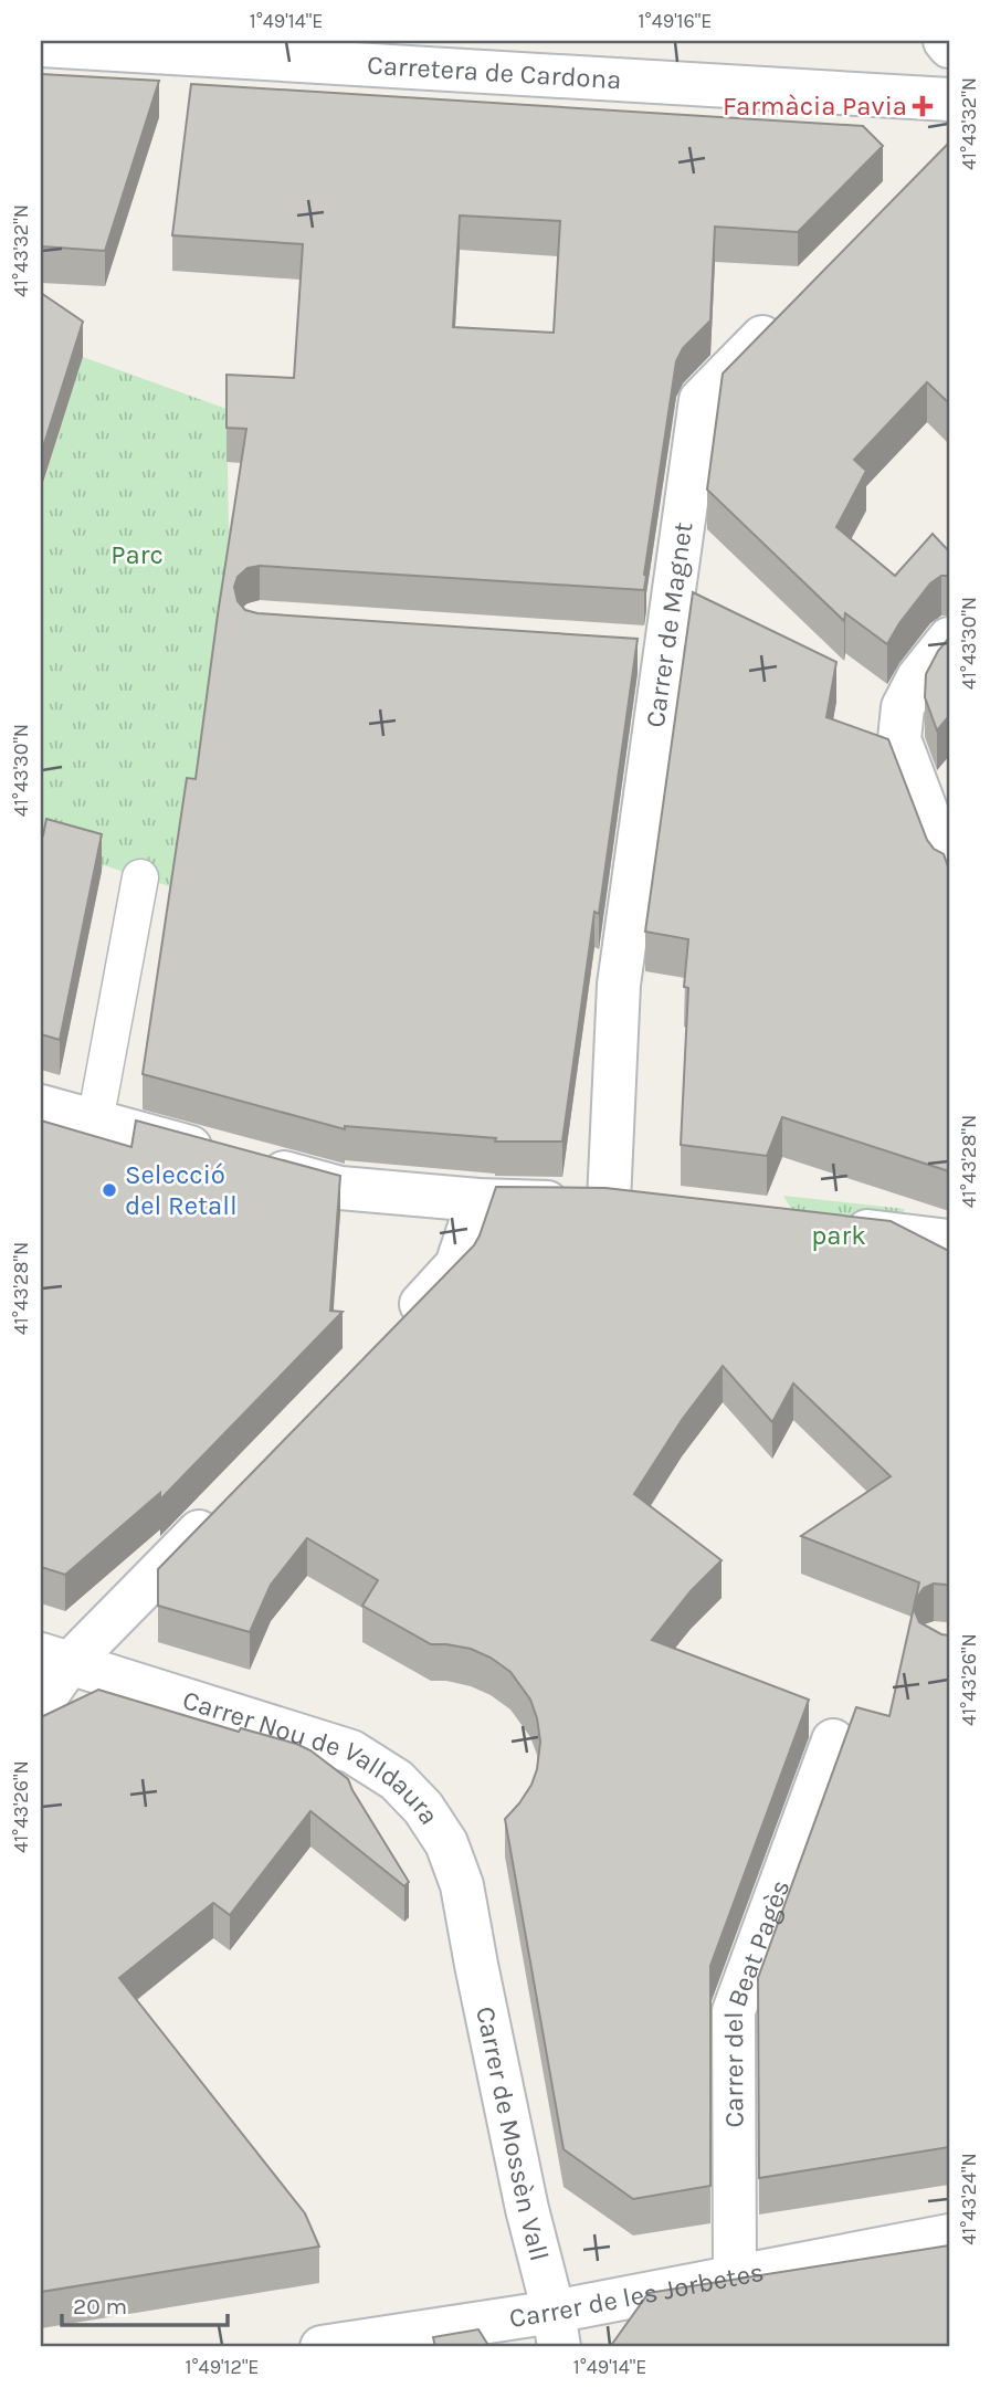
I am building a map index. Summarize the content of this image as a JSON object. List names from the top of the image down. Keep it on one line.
{"streets":{"street":["Carretera de Cardona","Carrer de Magnet","Carrer Nou de Valldaura","Carrer del Beat Pagès","Carrer de Mossèn Vall","Carrer de les Jorbetes"]},"crossings":[["Carrer Nou de Valldaura","Carrer de Mossèn Vall"],["Carrer del Beat Pagès","Carrer de les Jorbetes"],["Carrer de Mossèn Vall","Carrer de les Jorbetes"]],"parks":["Parc","park"],"places":{"health":["Farmàcia Pavia"],"other":["Selecció del Retall"]},"scale_bar":"20 m","coordinates":["1°49'14\"E","1°49'16\"E","41°43'32\"N","41°43'30\"N","41°43'28\"N","41°43'26\"N","41°43'24\"N","1°49'12\"E"]}
